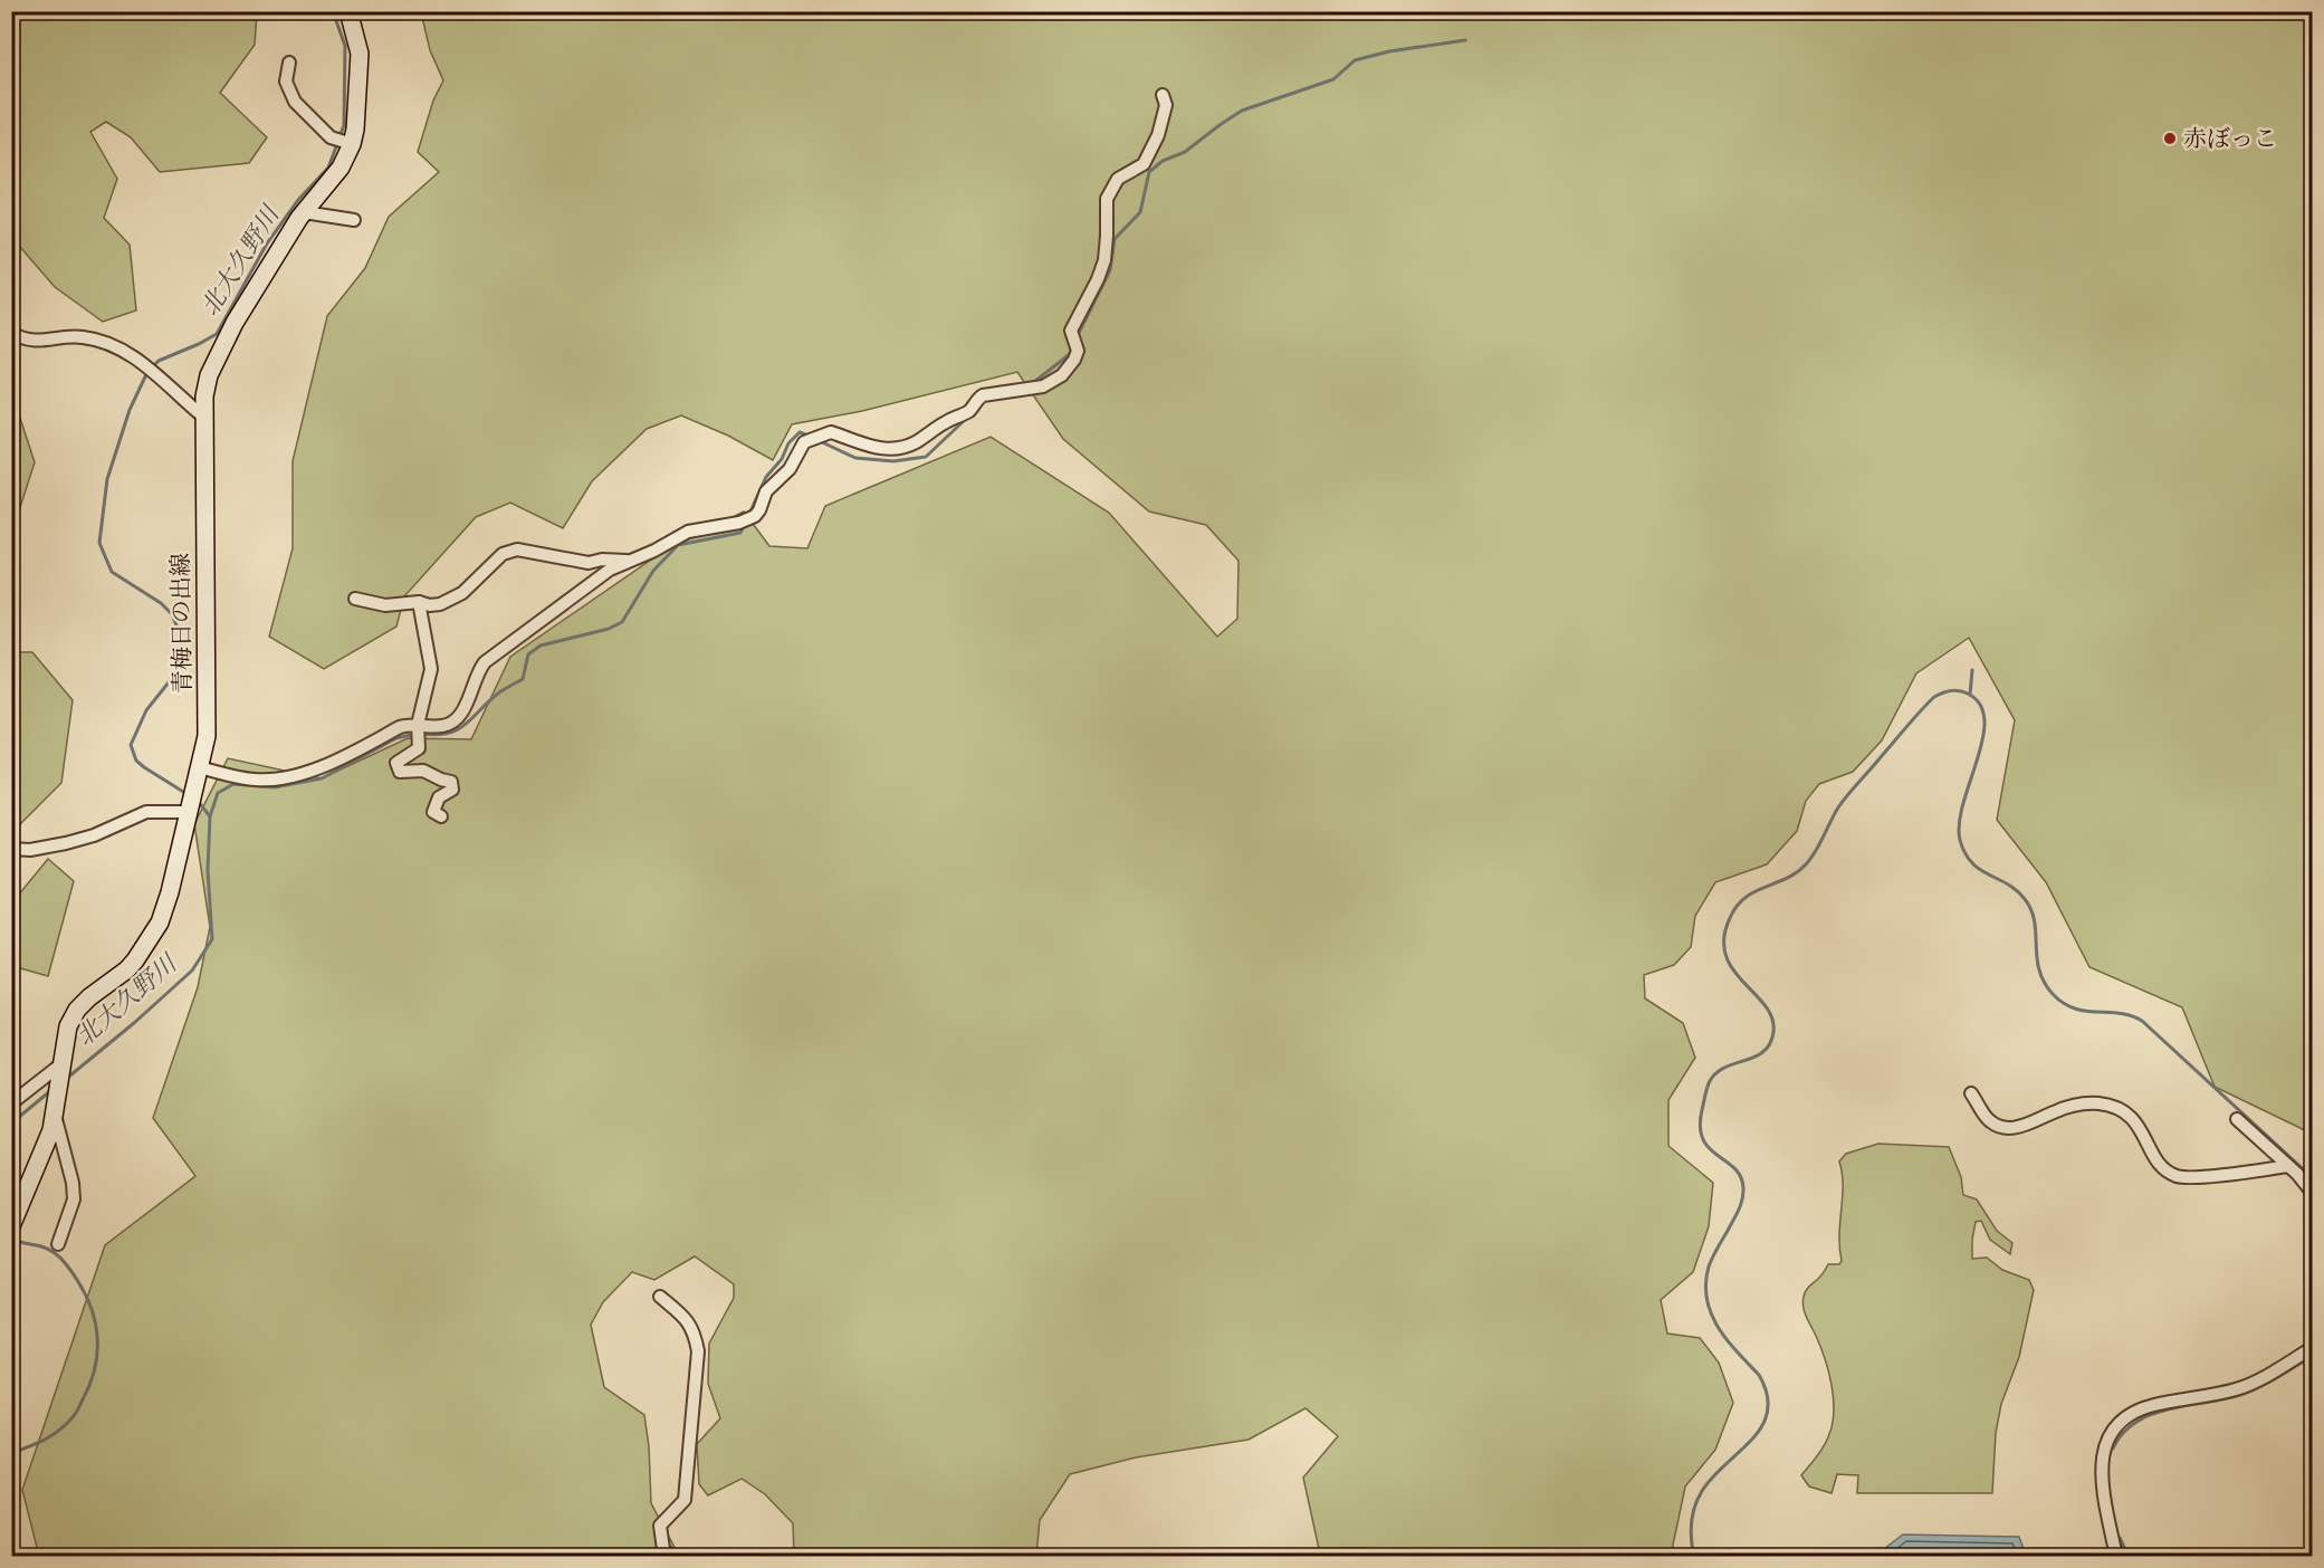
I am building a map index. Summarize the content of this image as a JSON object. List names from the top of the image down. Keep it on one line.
{"streets":{"main road":["青梅日の出線"]},"water":["北大久野川"],"places":["赤ぼっこ"]}
